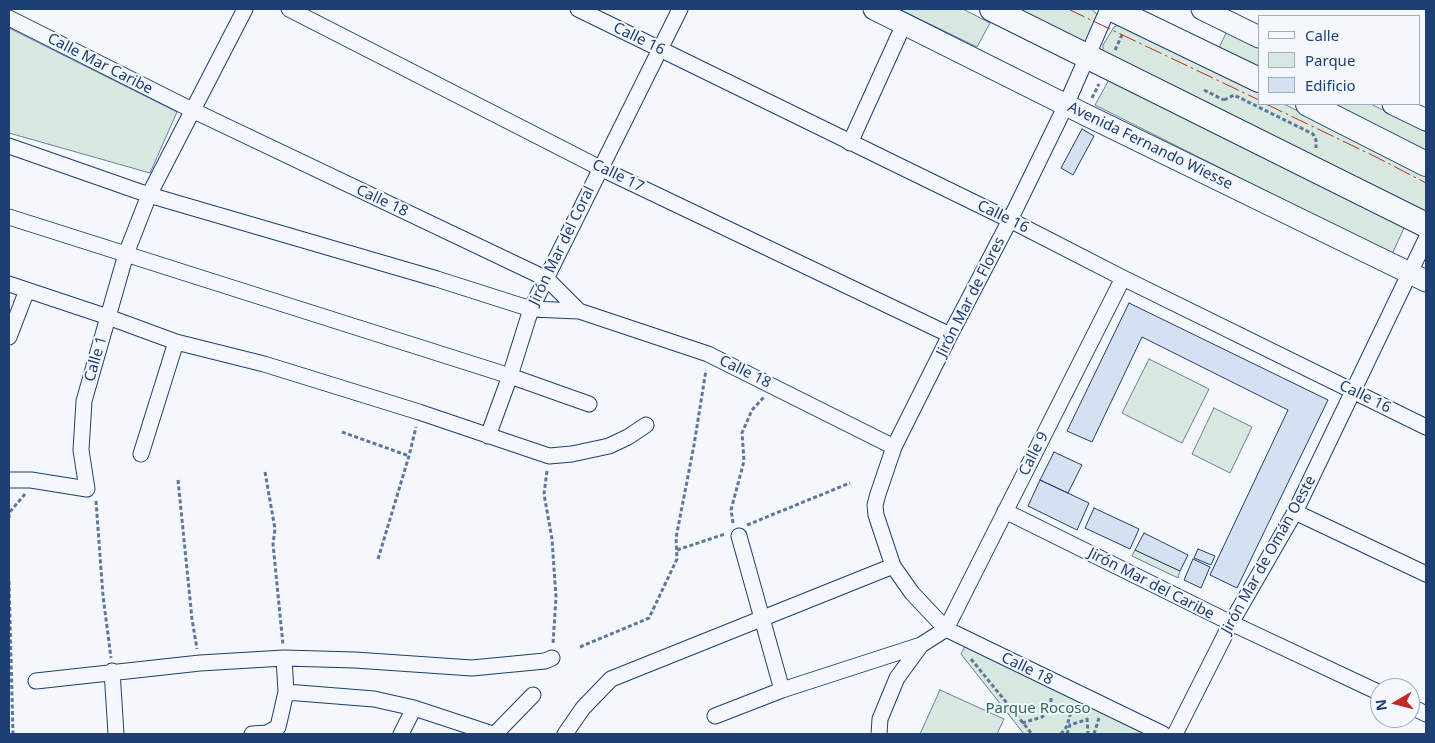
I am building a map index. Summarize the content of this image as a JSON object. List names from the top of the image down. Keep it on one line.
{"streets":{"main road":["Avenida Fernando Wiesse"],"street":["Calle 16","Calle Mar Caribe","Calle 17","Calle 18","Jirón Mar del Coral","Jirón Mar de Flores","Calle 1","Calle 9","Jirón Mar de Omán Oeste","Jirón Mar del Caribe"]},"crossings":[["Calle 16","Jirón Mar del Coral"],["Calle 16","Jirón Mar de Flores"],["Calle 16","Calle 9"],["Calle 16","Jirón Mar de Omán Oeste"],["Calle Mar Caribe","Calle 18"],["Calle Mar Caribe","Calle 1"],["Avenida Fernando Wiesse","Jirón Mar de Flores"],["Avenida Fernando Wiesse","Jirón Mar de Omán Oeste"],["Calle 17","Jirón Mar del Coral"],["Calle 17","Jirón Mar de Flores"],["Calle 18","Jirón Mar del Coral"],["Calle 18","Jirón Mar de Flores"],["Calle 18","Calle 1"],["Calle 18","Calle 9"],["Calle 9","Jirón Mar del Caribe"],["Jirón Mar de Omán Oeste","Jirón Mar del Caribe"]],"parks":["Parque Rocoso"],"legend":["Calle","Parque","Edificio"],"north":"left"}
